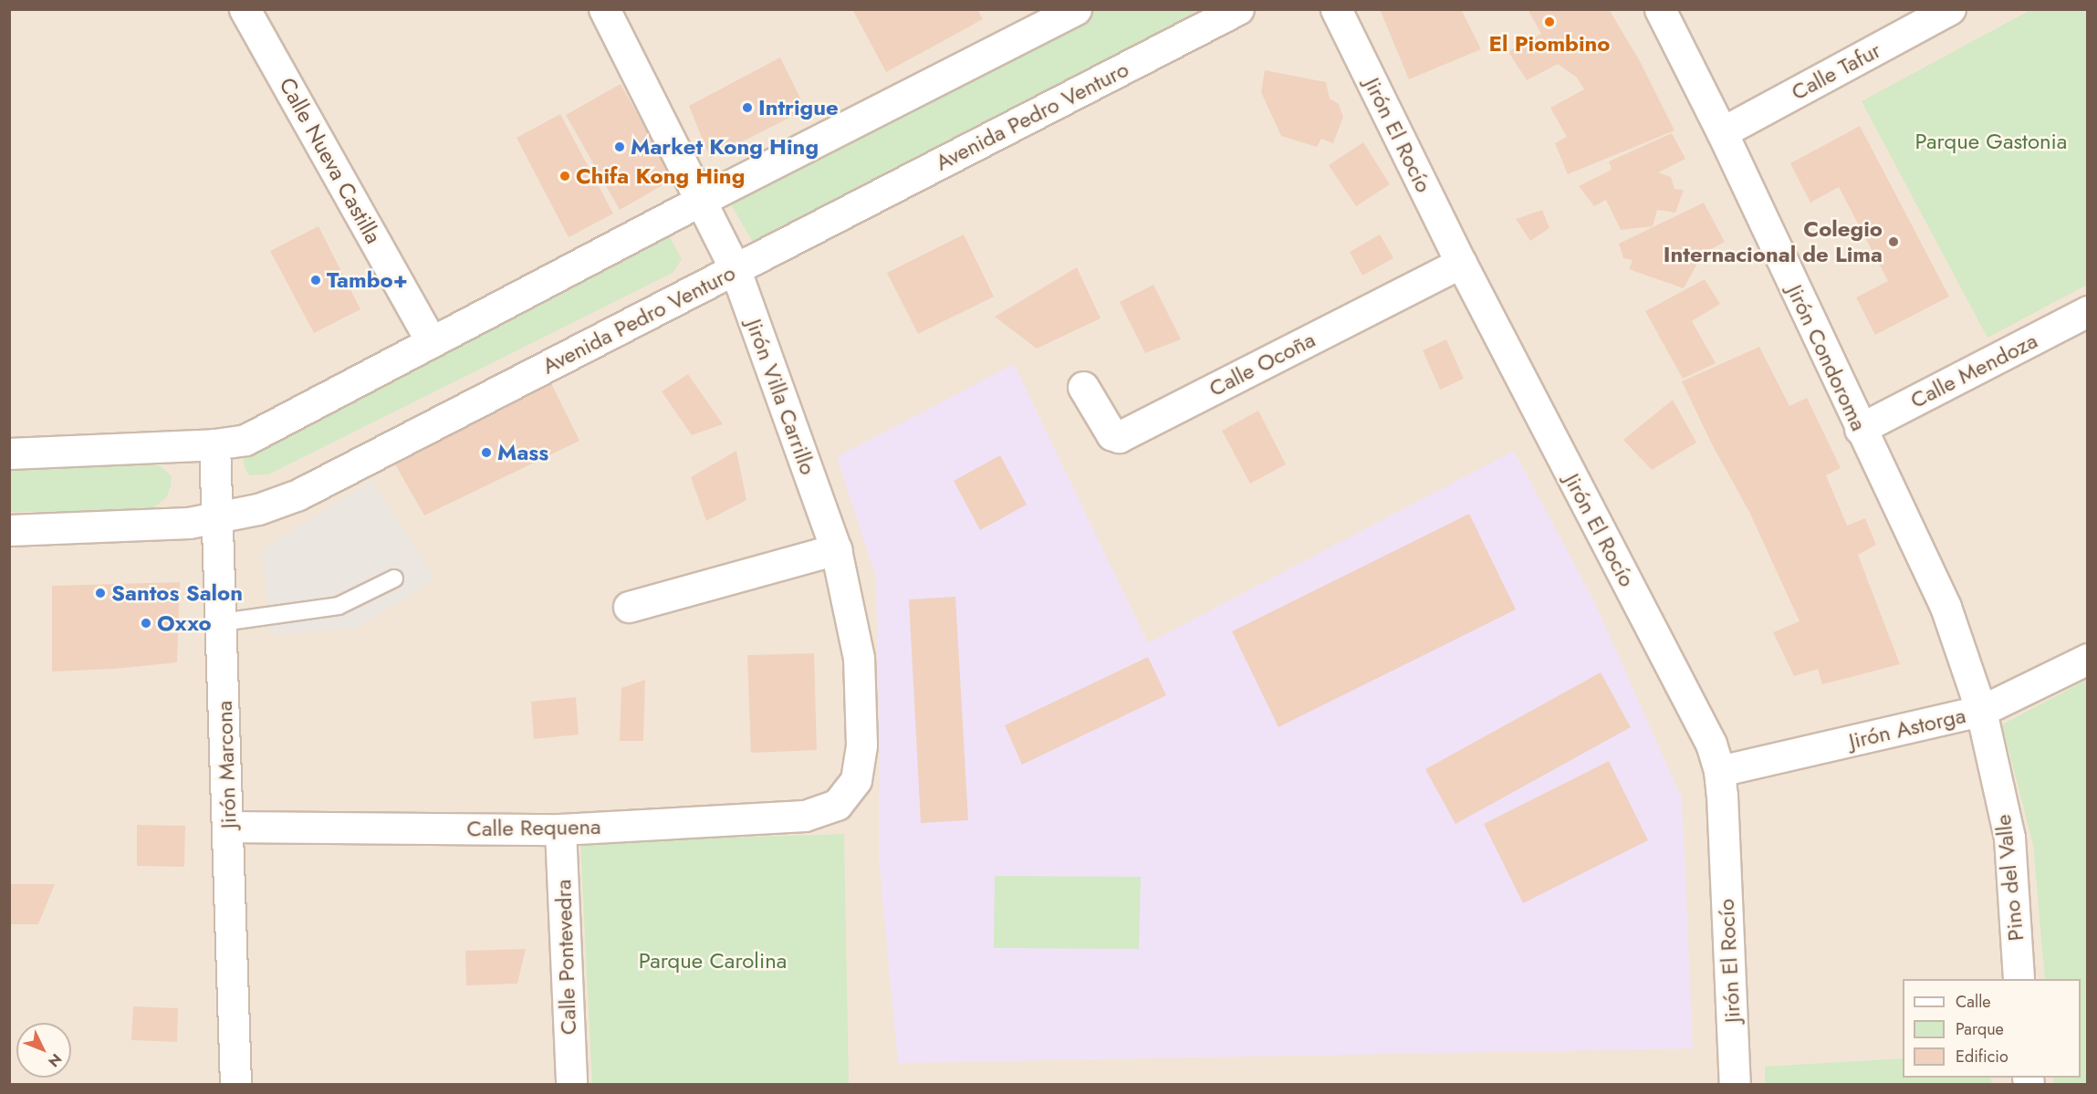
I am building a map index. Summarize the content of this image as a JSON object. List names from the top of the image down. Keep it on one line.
{"streets":{"street":["Calle Tafur","Avenida Pedro Venturo","Jirón El Rocío","Calle Nueva Castilla","Jirón Condoroma","Calle Ocoña","Calle Mendoza","Jirón Villa Carrillo","Jirón Astorga","Jirón Marcona","Calle Requena","Pino del Valle","Calle Pontevedra"]},"crossings":[["Calle Tafur","Jirón Condoroma"],["Avenida Pedro Venturo","Jirón Villa Carrillo"],["Avenida Pedro Venturo","Jirón Marcona"],["Jirón El Rocío","Calle Ocoña"],["Jirón El Rocío","Jirón Astorga"],["Jirón Condoroma","Calle Mendoza"],["Jirón Condoroma","Jirón Astorga"],["Jirón Condoroma","Pino del Valle"],["Jirón Villa Carrillo","Calle Requena"],["Jirón Astorga","Pino del Valle"],["Jirón Marcona","Calle Requena"],["Calle Requena","Calle Pontevedra"]],"parks":["Parque Gastonia","Parque Carolina"],"places":["El Piombino","Intrigue","Market Kong Hing","Chifa Kong Hing","Colegio Internacional de Lima","Tambo+","Mass","Santos Salon","Oxxo"],"legend":["Calle","Parque","Edificio"],"north":"bottom right"}
